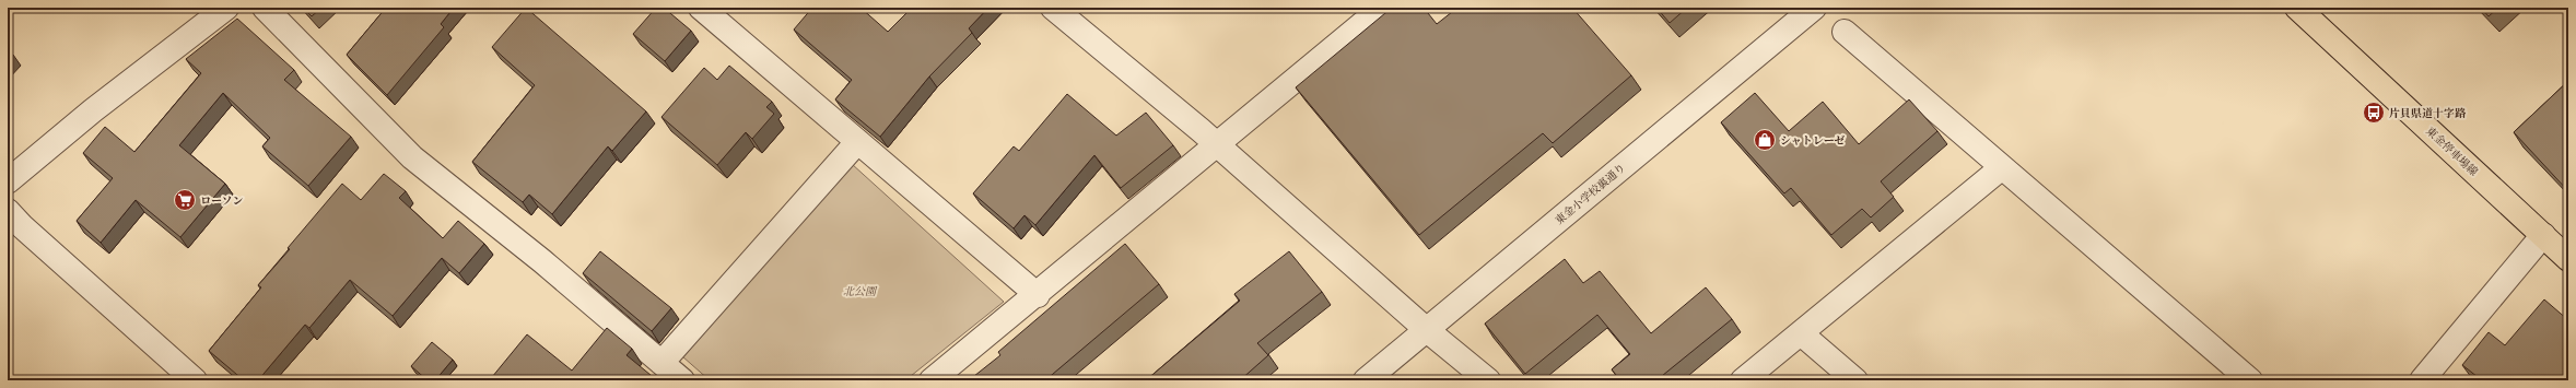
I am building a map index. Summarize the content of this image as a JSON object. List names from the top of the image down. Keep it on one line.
{"streets":{"main road":["東金停車場線"],"street":["東金小学校裏通り"]},"parks":["北公園"],"places":{"bus stop":["片貝県道十字路"],"shop":["シャトレーゼ"],"supermarket":["ローソン"]}}
